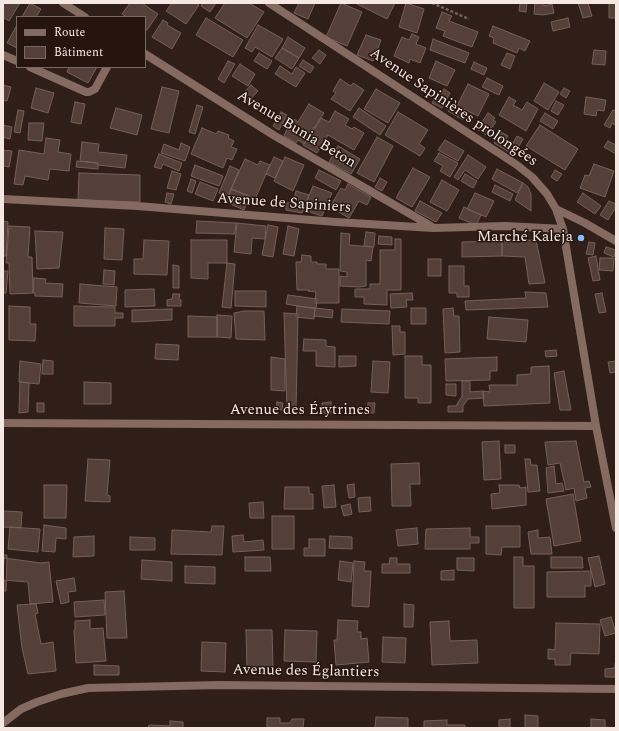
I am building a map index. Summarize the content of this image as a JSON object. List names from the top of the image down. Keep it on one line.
{"streets":{"street":["Avenue Sapinières prolongées","Avenue Bunia Beton","Avenue de Sapiniers","Avenue des Érytrines","Avenue des Églantiers"]},"crossings":[["Avenue Sapinières prolongées","Avenue de Sapiniers"],["Avenue Sapinières prolongées","Avenue des Érytrines"],["Avenue Bunia Beton","Avenue de Sapiniers"]],"places":["Marché Kaleja"],"legend":["Route","Bâtiment"]}
